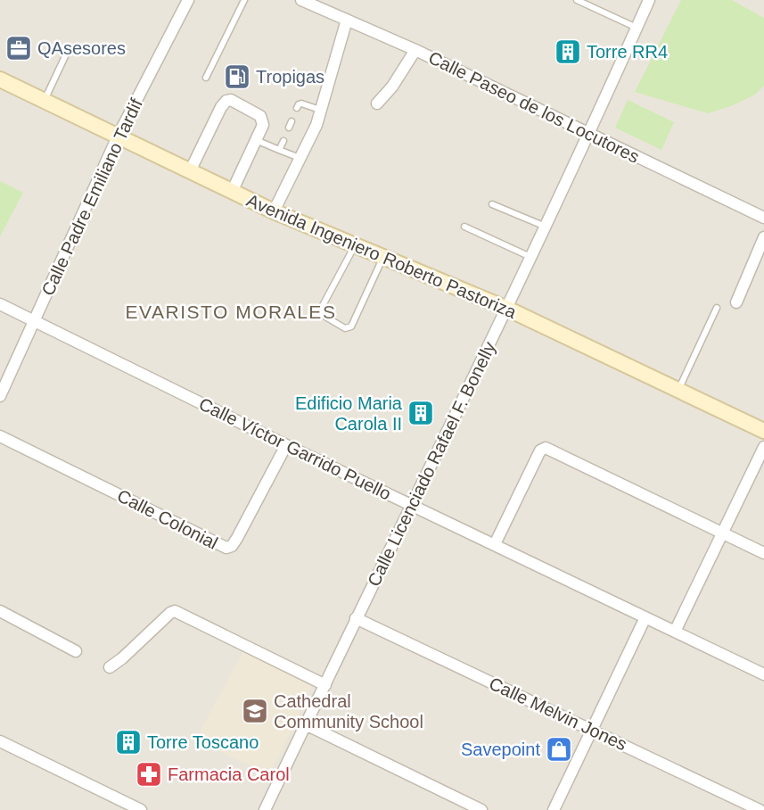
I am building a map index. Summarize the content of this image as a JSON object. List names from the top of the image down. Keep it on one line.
{"streets":{"street":["Calle Paseo de los Locutores","Calle Padre Emiliano Tardif","Avenida Ingeniero Roberto Pastoriza","Calle Víctor Garrido Puello","Calle Licenciado Rafael F. Bonelly","Calle Colonial","Calle Melvin Jones"]},"crossings":[["Calle Paseo de los Locutores","Calle Licenciado Rafael F. Bonelly"],["Calle Padre Emiliano Tardif","Avenida Ingeniero Roberto Pastoriza"],["Calle Padre Emiliano Tardif","Calle Víctor Garrido Puello"],["Avenida Ingeniero Roberto Pastoriza","Calle Licenciado Rafael F. Bonelly"],["Calle Víctor Garrido Puello","Calle Licenciado Rafael F. Bonelly"],["Calle Víctor Garrido Puello","Calle Colonial"],["Calle Licenciado Rafael F. Bonelly","Calle Melvin Jones"]],"districts":["EVARISTO MORALES"],"places":{"office":["QAsesores"],"building":["Torre RR4","Edificio Maria Carola II","Torre Toscano"],"fuel station":["Tropigas"],"school or university":["Cathedral Community School"],"shop":["Savepoint"],"pharmacy":["Farmacia Carol"]}}
